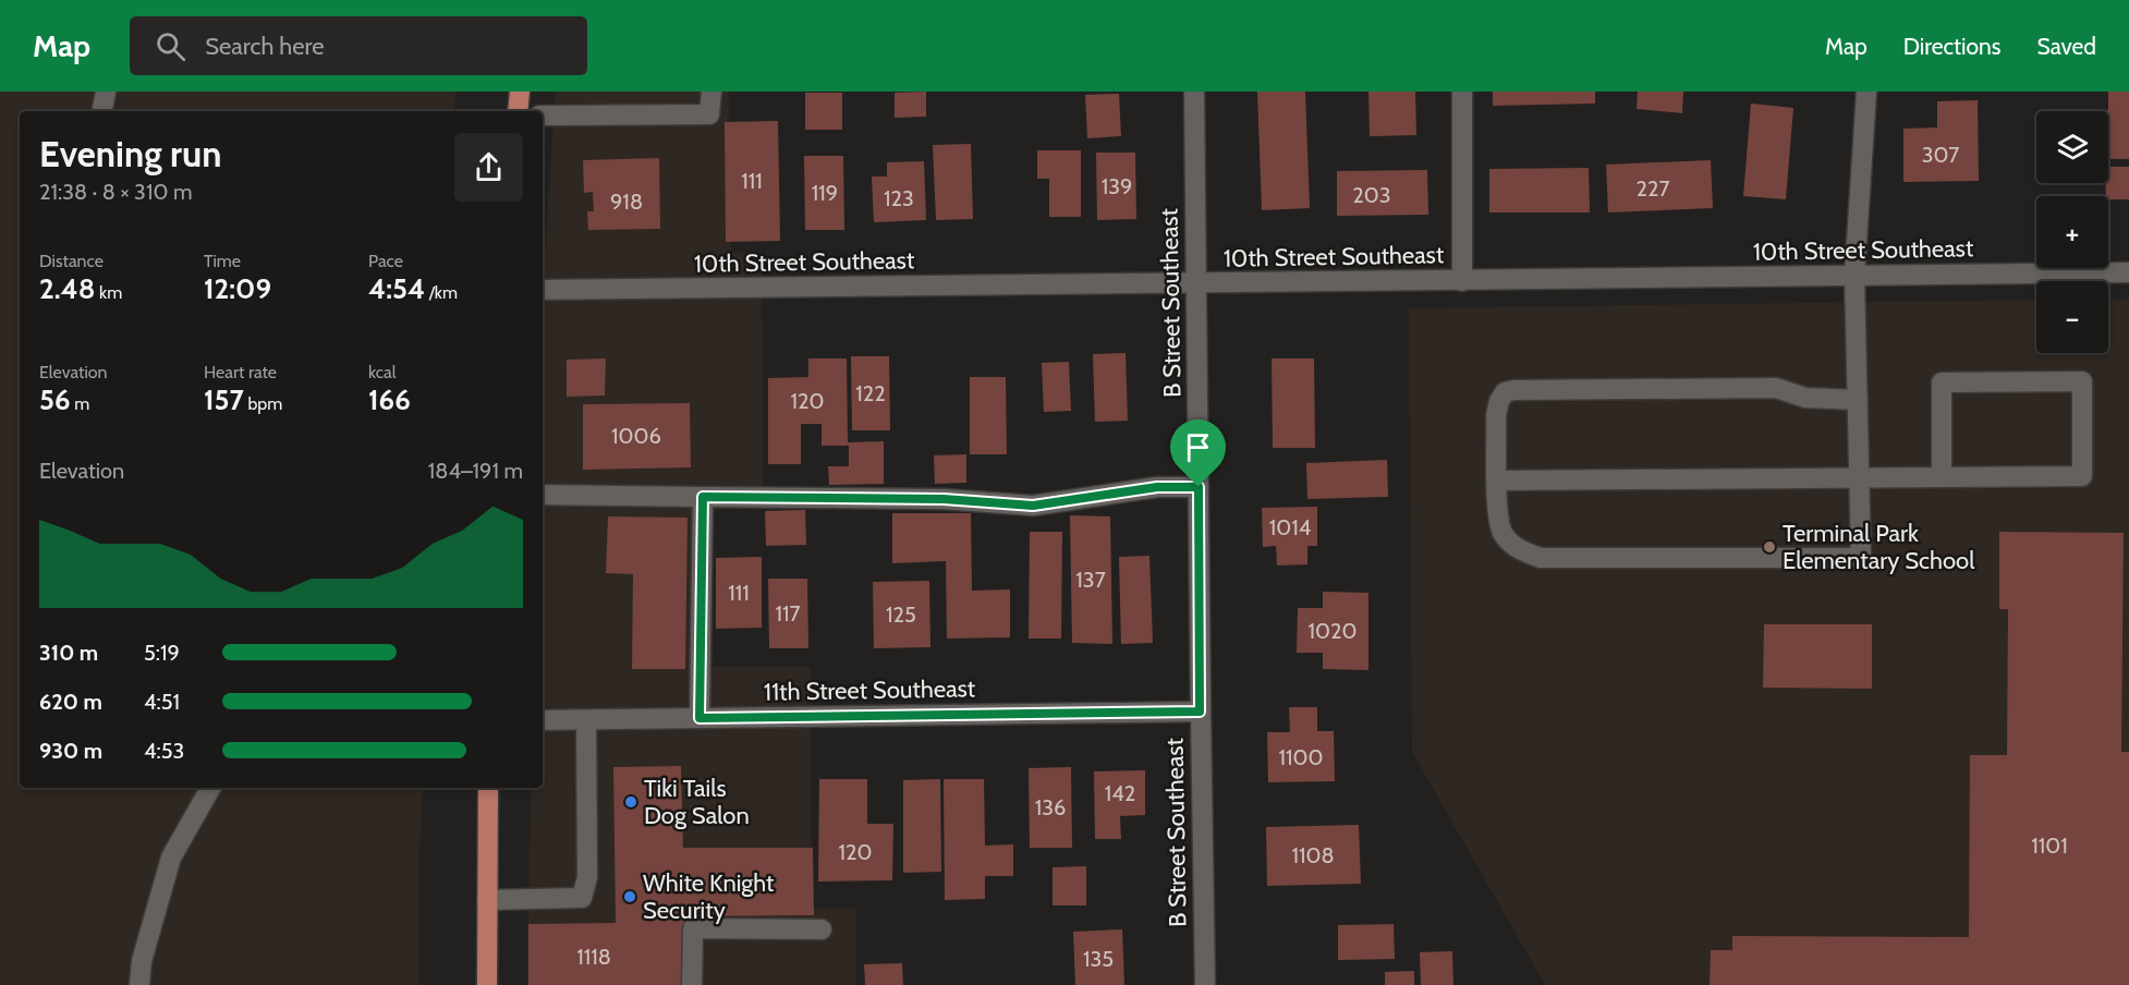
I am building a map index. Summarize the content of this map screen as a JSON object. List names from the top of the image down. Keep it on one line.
{"streets":{"street":["10th Street Southeast","B Street Southeast","11th Street Southeast"]},"crossings":[["10th Street Southeast","B Street Southeast"],["B Street Southeast","11th Street Southeast"]],"places":["Terminal Park Elementary School","Tiki Tails Dog Salon","White Knight Security"],"house_numbers":["307","111","139","227","119","203","123","918","122","120","1006","1014","137","111","117","125","1020","1100","142","136","1101","120","1108","1118","135"],"page":{"header":"Map","search":"Search here","nav":["Map","Directions","Saved"],"map_buttons":["+","−"],"heading":["Evening run","21:38 · 8 × 310 m"],"stats":[["Distance","2.48 km"],["Time","12:09"],["Pace","4:54 /km"],["Elevation","56 m"],["Heart rate","157 bpm"],["kcal","166"]],"chart":["Elevation","184–191 m"],"list":[{"name":"310 m","note":"5:19"},{"name":"620 m","note":"4:51"},{"name":"930 m","note":"4:53"}]}}
